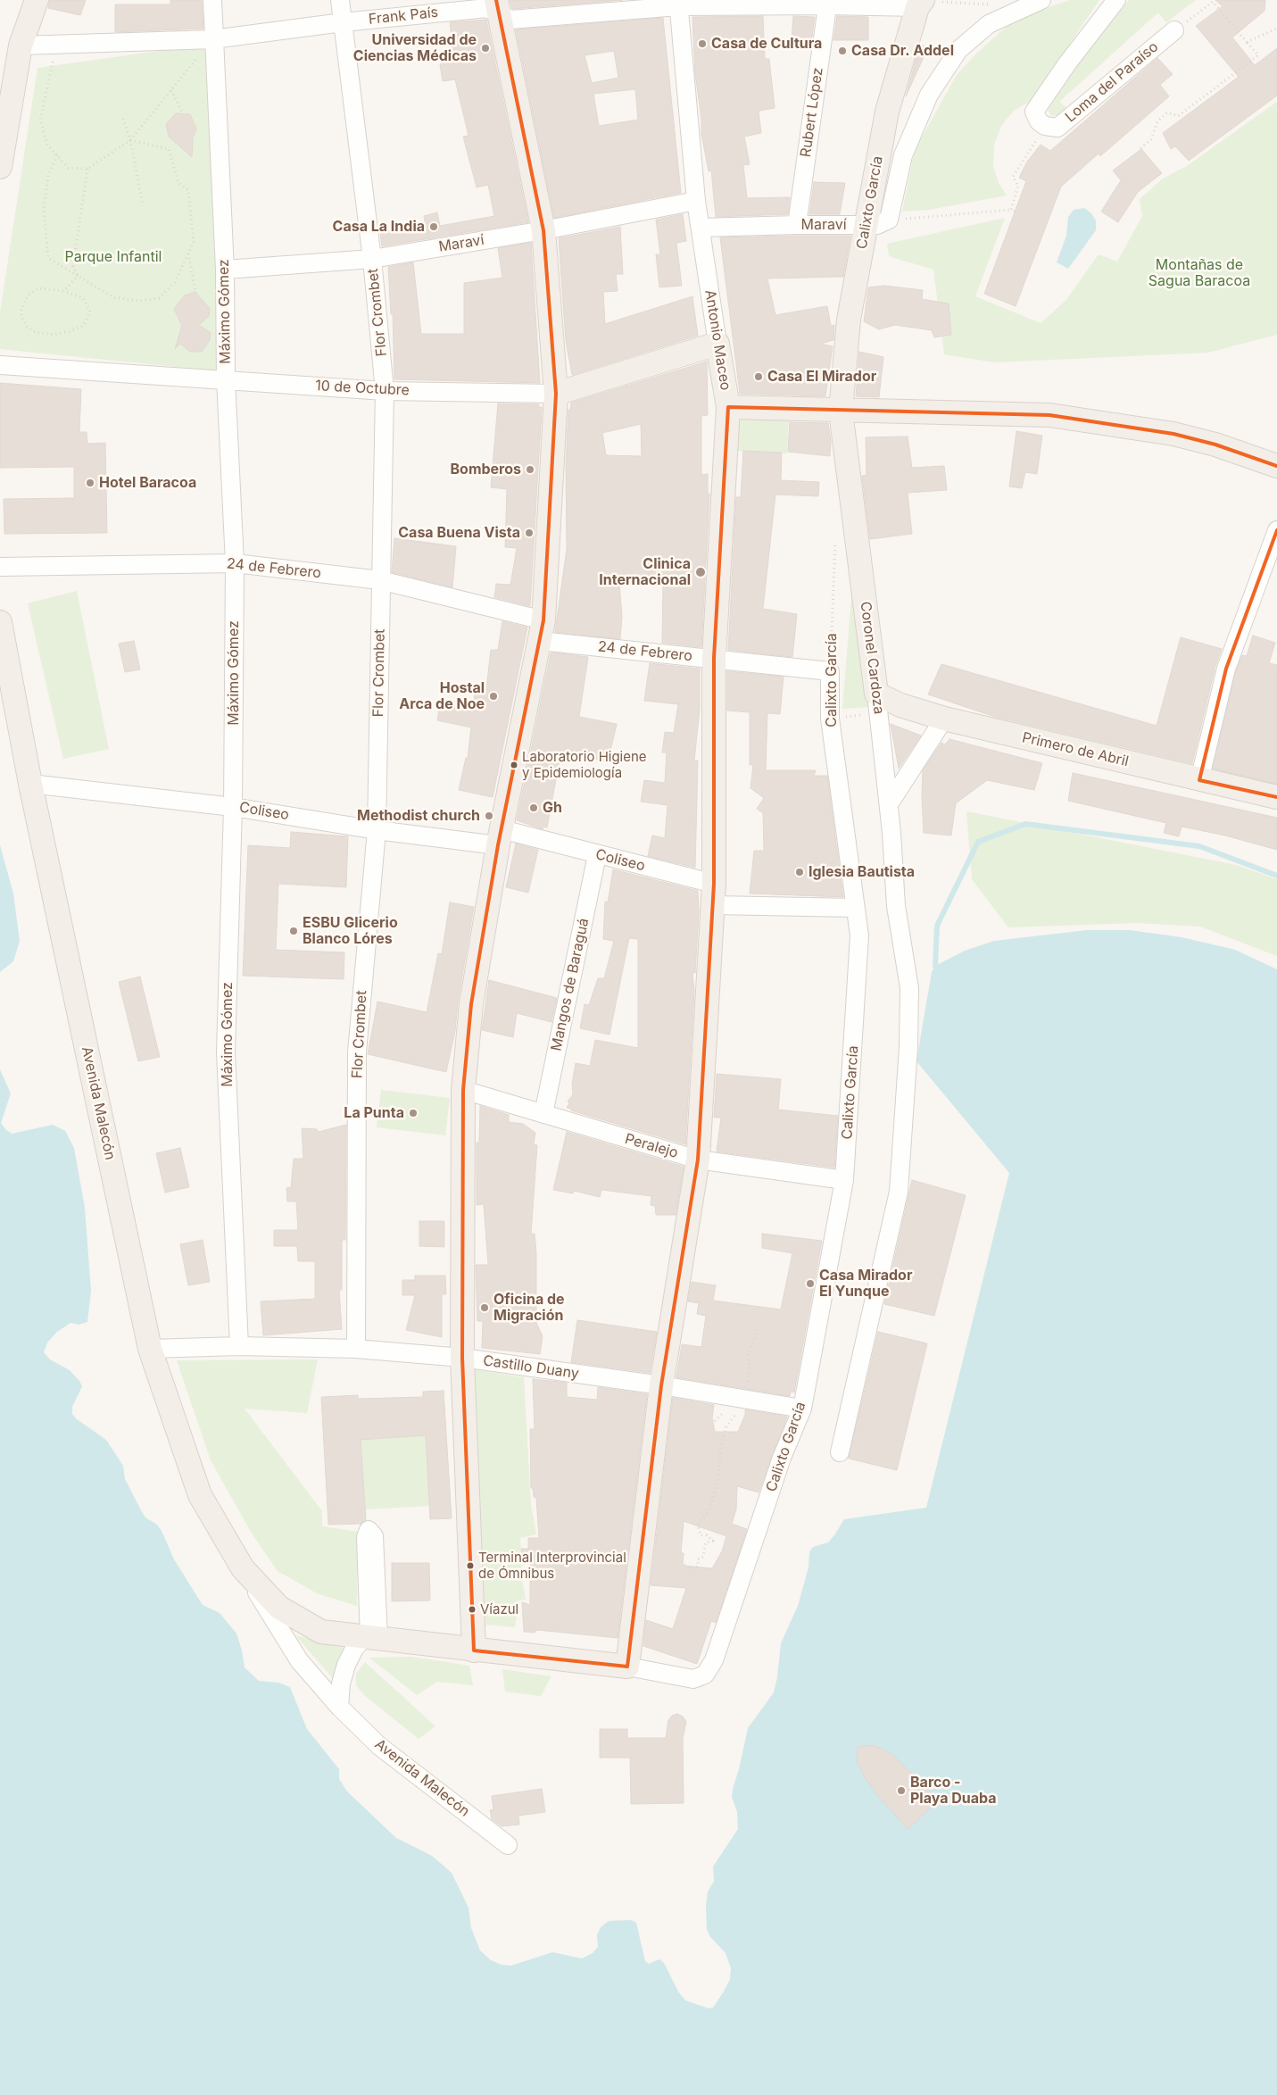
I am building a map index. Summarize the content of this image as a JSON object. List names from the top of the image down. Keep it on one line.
{"streets":{"main road":["Calixto García","Antonio Maceo","10 de Octubre","Coronel Cardoza","Primero de Abril","Avenida Malecón"],"street":["Frank País","Loma del Paraíso","Rubert López","Maraví","Máximo Gómez","Flor Crombet","24 de Febrero","Coliseo","Mangos de Baraguá","Peralejo","Castillo Duany"]},"crossings":[["Frank País","Rubert López"],["Frank País","Calixto García"],["Frank País","Máximo Gómez"],["Frank País","Flor Crombet"],["Frank País","Antonio Maceo"],["Rubert López","Maraví"],["Calixto García","Maraví"],["Calixto García","Antonio Maceo"],["Calixto García","24 de Febrero"],["Calixto García","Coronel Cardoza"],["Calixto García","Coliseo"],["Calixto García","Peralejo"],["Calixto García","Castillo Duany"],["Maraví","Máximo Gómez"],["Maraví","Flor Crombet"],["Maraví","Antonio Maceo"],["Máximo Gómez","10 de Octubre"],["Máximo Gómez","24 de Febrero"],["Máximo Gómez","Coliseo"],["Máximo Gómez","Castillo Duany"],["Flor Crombet","10 de Octubre"],["Flor Crombet","24 de Febrero"],["Flor Crombet","Coliseo"],["Flor Crombet","Castillo Duany"],["Antonio Maceo","10 de Octubre"],["Antonio Maceo","24 de Febrero"],["Antonio Maceo","Coliseo"],["Antonio Maceo","Peralejo"],["Antonio Maceo","Castillo Duany"],["Coronel Cardoza","Primero de Abril"],["Coliseo","Mangos de Baraguá"],["Coliseo","Avenida Malecón"],["Mangos de Baraguá","Peralejo"],["Avenida Malecón","Castillo Duany"]],"parks":["Parque Infantil","Montañas de Sagua Baracoa"],"places":["Casa de Cultura","Universidad de Ciencias Médicas","Casa Dr. Addel","Casa La India","Casa El Mirador","Bomberos","Hotel Baracoa","Casa Buena Vista","Clinica Internacional","Hostal Arca de Noe","Laboratorio Higiene y Epidemiología","Gh","Methodist church","Iglesia Bautista","ESBU Glicerio Blanco Lóres","La Punta","Casa Mirador El Yunque","Oficina de Migración","Terminal Interprovincial de Ómnibus","Víazul","Barco - Playa Duaba"]}
